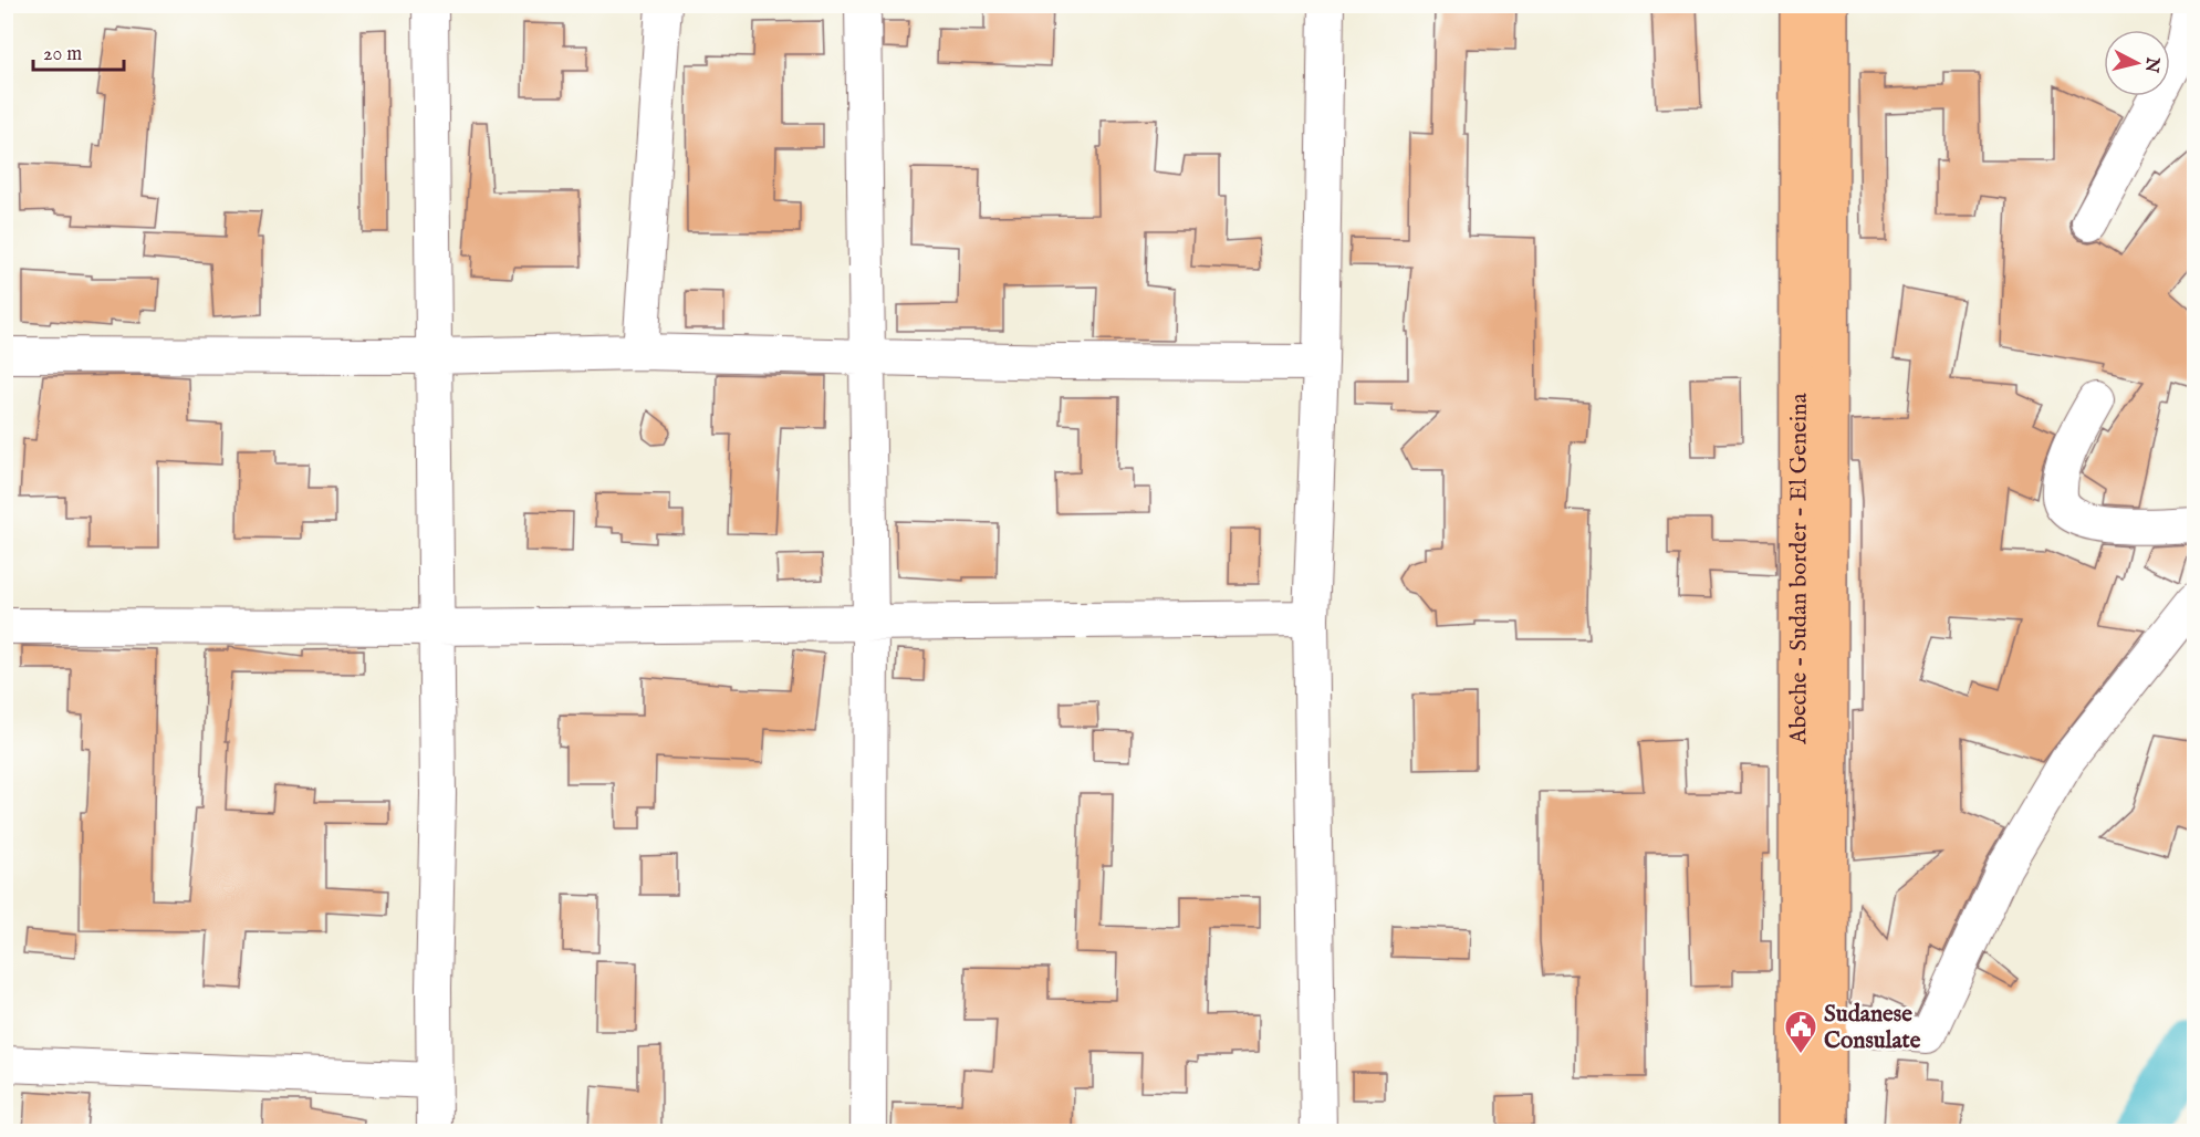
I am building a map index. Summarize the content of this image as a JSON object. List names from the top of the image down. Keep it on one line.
{"streets":{"highway":["Abeche - Sudan border - El Geneina"]},"places":{"public building":["Sudanese Consulate"]},"scale_bar":"20 m","north":"right"}
